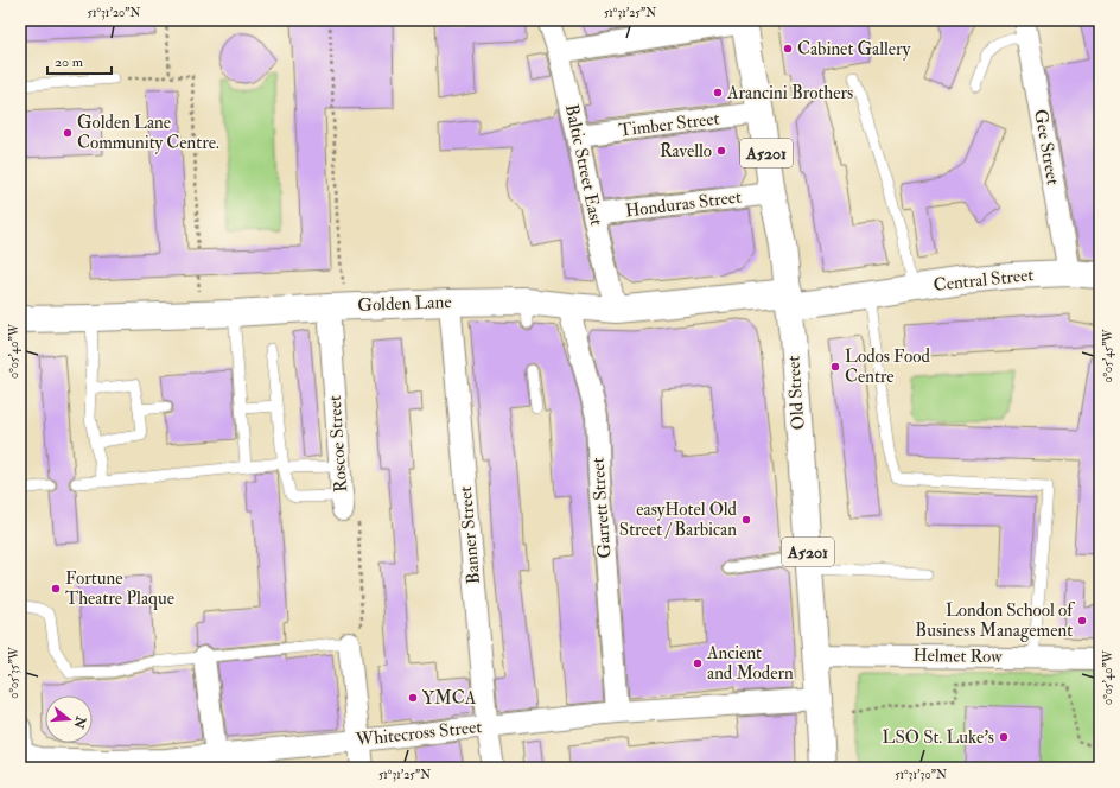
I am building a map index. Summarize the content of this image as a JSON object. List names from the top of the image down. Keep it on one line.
{"streets":{"street":["Timber Street","Gee Street","A5201","Baltic Street East","Honduras Street","Central Street","Golden Lane","Old Street","Roscoe Street","Garrett Street","Banner Street","Helmet Row","Whitecross Street"]},"crossings":[["Timber Street","Baltic Street East"],["Timber Street","Old Street"],["Gee Street","Central Street"],["Baltic Street East","Honduras Street"],["Baltic Street East","Golden Lane"],["Honduras Street","Old Street"],["Central Street","Golden Lane"],["Central Street","Old Street"],["Golden Lane","Old Street"],["Golden Lane","Roscoe Street"],["Golden Lane","Garrett Street"],["Golden Lane","Banner Street"],["Old Street","Helmet Row"],["Old Street","Whitecross Street"],["Garrett Street","Whitecross Street"],["Banner Street","Whitecross Street"]],"places":["Cabinet Gallery","Arancini Brothers","Golden Lane Community Centre.","Ravello","Lodos Food Centre","easyHotel Old Street / Barbican","Fortune Theatre Plaque","London School of Business Management","Ancient and Modern","YMCA","LSO St. Luke's"],"scale_bar":"20 m","north":"right","coordinates":["51°31'20\"N","51°31'25\"N","0°05'40\"W","0°05'45\"W","0°05'35\"W","51°31'30\"N"]}
